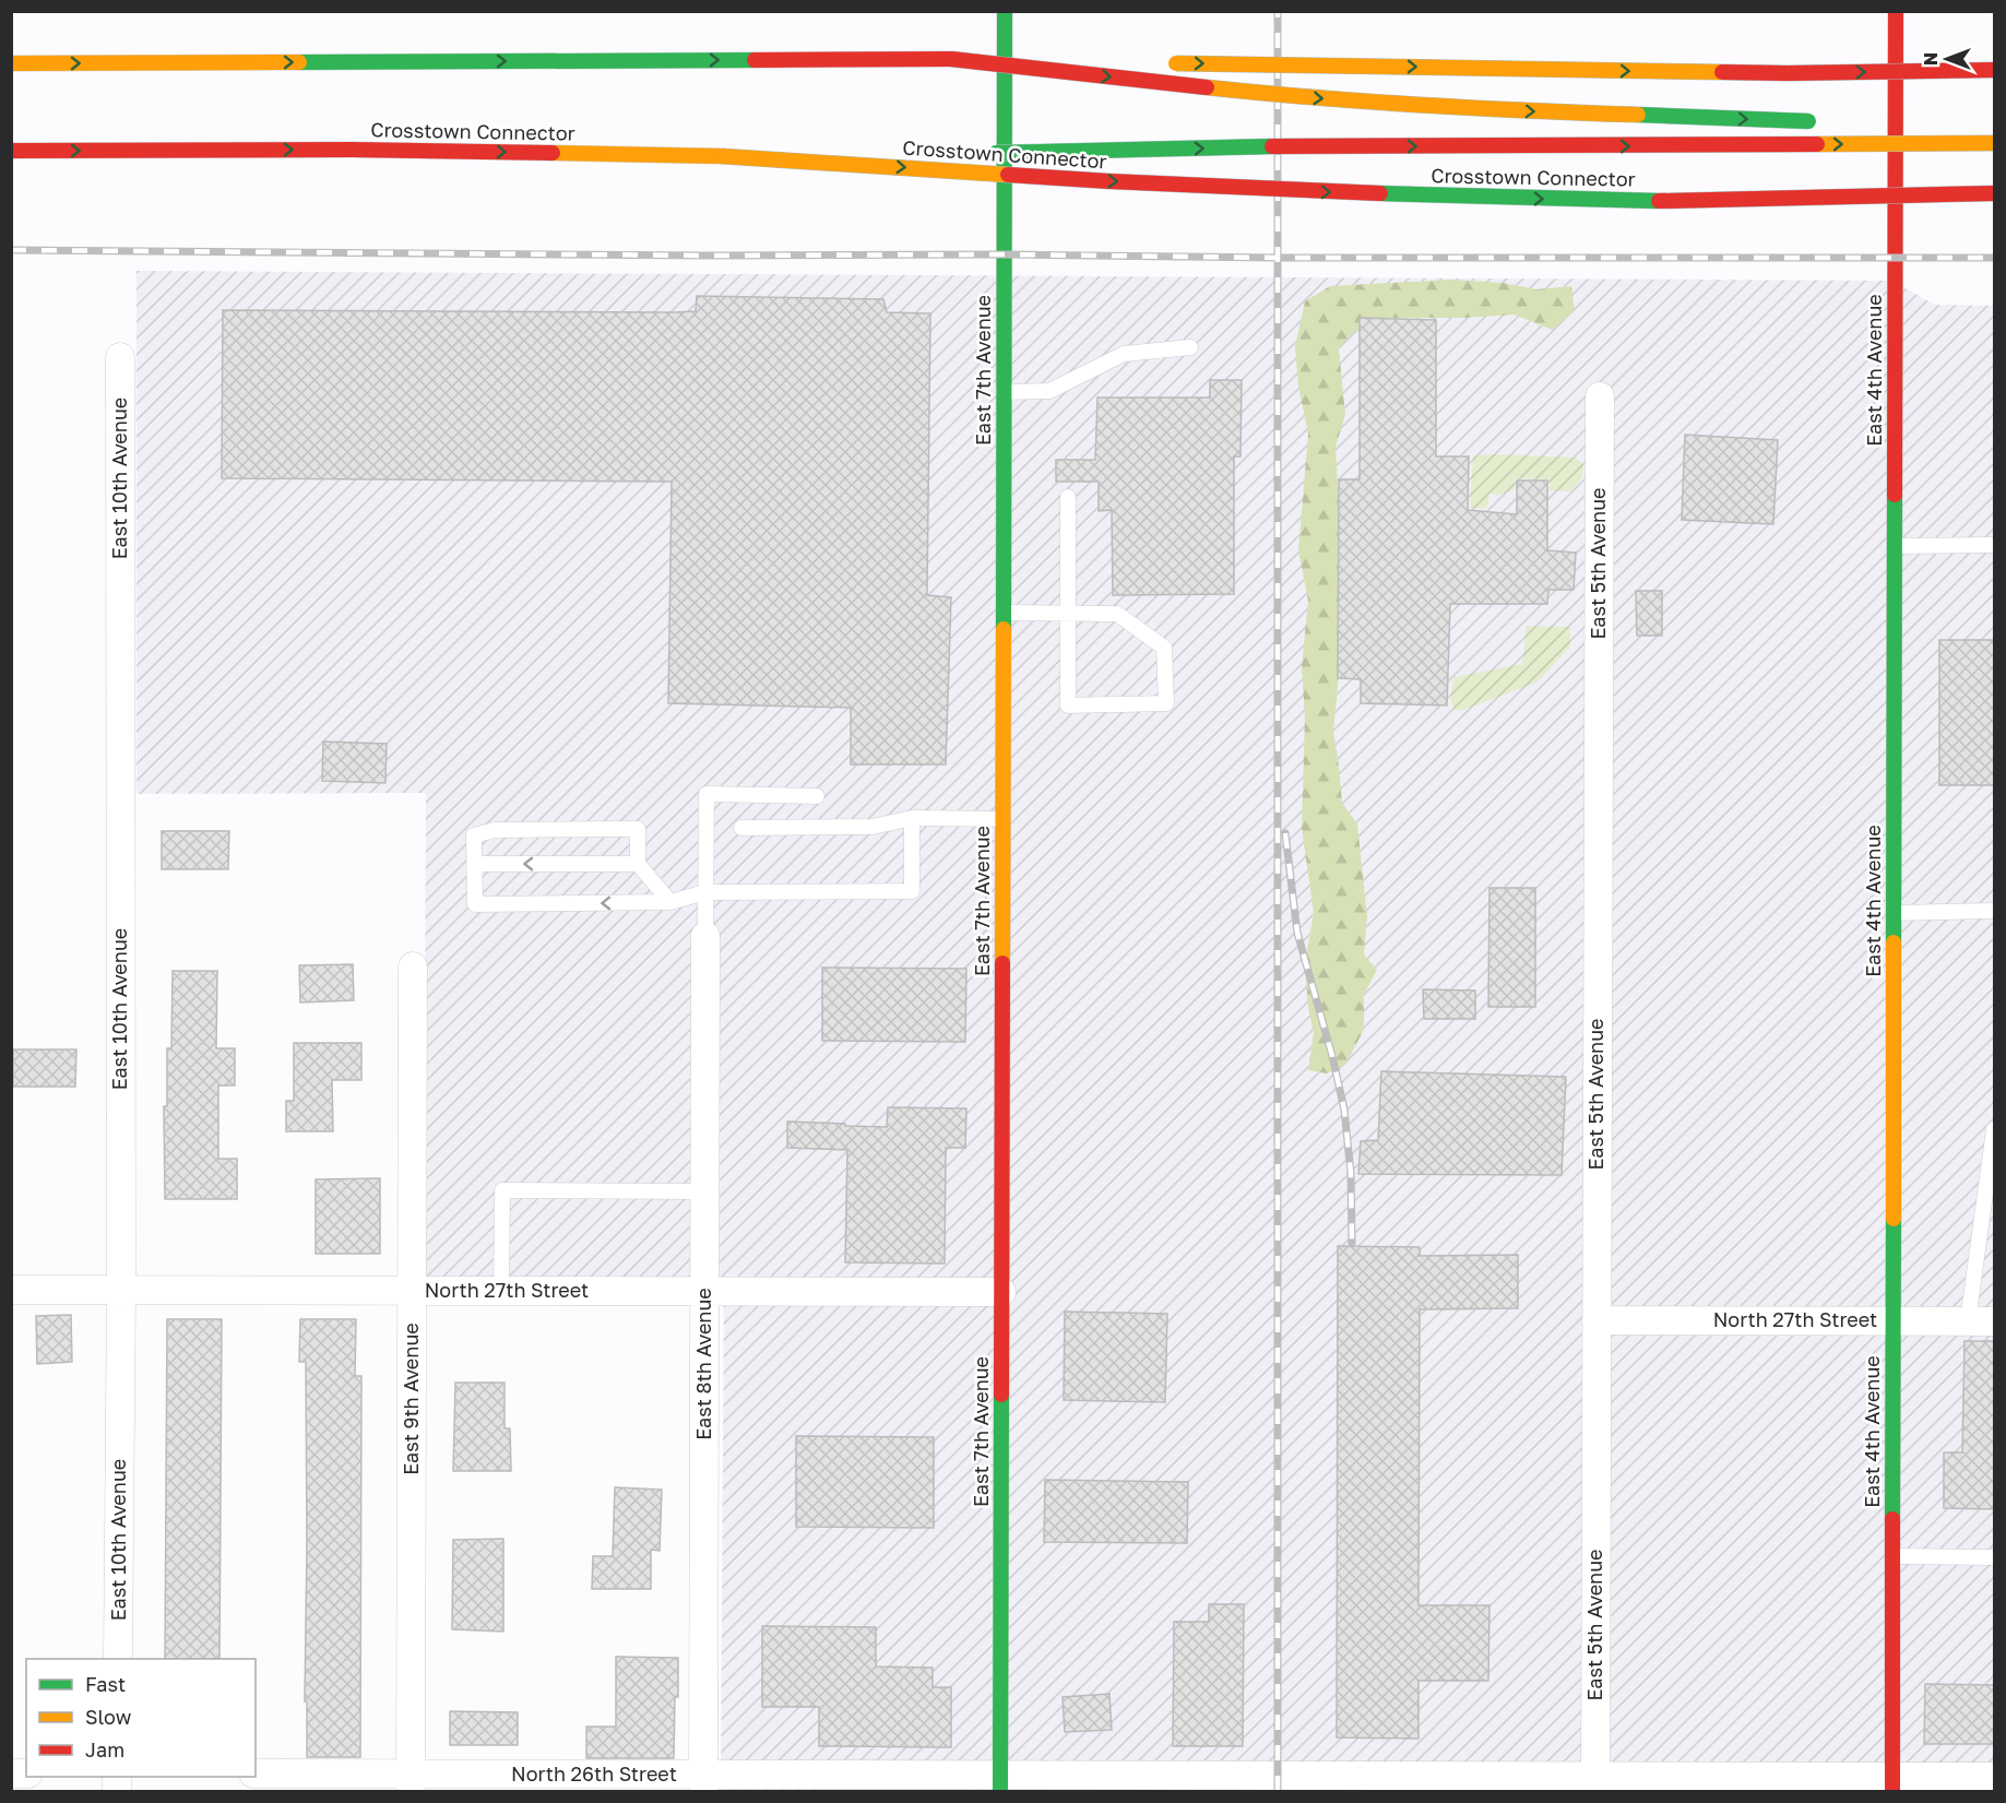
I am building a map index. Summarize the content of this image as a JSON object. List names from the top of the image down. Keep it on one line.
{"streets":{"main road":["Crosstown Connector","East 7th Avenue","East 4th Avenue"],"street":["East 10th Avenue","East 5th Avenue","North 27th Street","East 8th Avenue","East 9th Avenue","North 26th Street"]},"crossings":[["East 7th Avenue","North 27th Street"],["East 7th Avenue","North 26th Street"],["East 4th Avenue","North 27th Street"],["East 4th Avenue","North 26th Street"],["East 10th Avenue","North 27th Street"],["East 5th Avenue","North 27th Street"],["East 5th Avenue","North 26th Street"],["North 27th Street","East 8th Avenue"],["North 27th Street","East 9th Avenue"],["East 8th Avenue","North 26th Street"],["East 9th Avenue","North 26th Street"]],"legend":["Fast","Slow","Jam"],"north":"left"}
